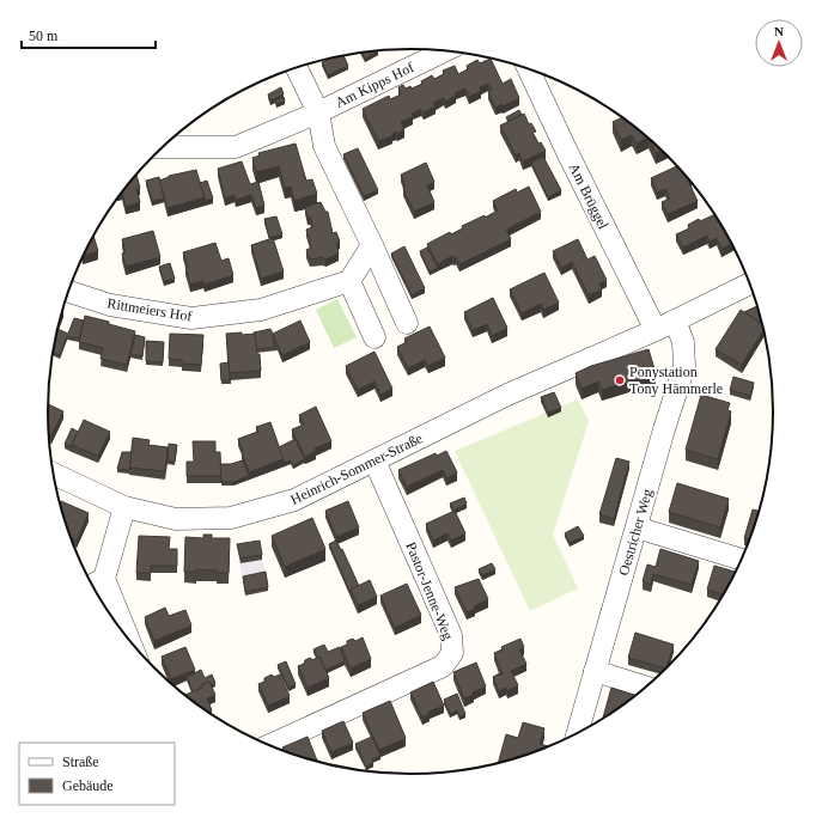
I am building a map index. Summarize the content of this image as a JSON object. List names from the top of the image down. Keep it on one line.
{"streets":{"street":["Am Kipps Hof","Am Brüggel","Rittmeiers Hof","Heinrich-Sommer-Straße","Oestricher Weg","Pastor-Jenne-Weg"]},"crossings":[["Am Kipps Hof","Rittmeiers Hof"],["Am Brüggel","Heinrich-Sommer-Straße"],["Am Brüggel","Oestricher Weg"],["Heinrich-Sommer-Straße","Oestricher Weg"],["Heinrich-Sommer-Straße","Pastor-Jenne-Weg"]],"places":["Ponystation Tony Hämmerle"],"legend":["Straße","Gebäude"],"scale_bar":"50 m","north":"top"}
